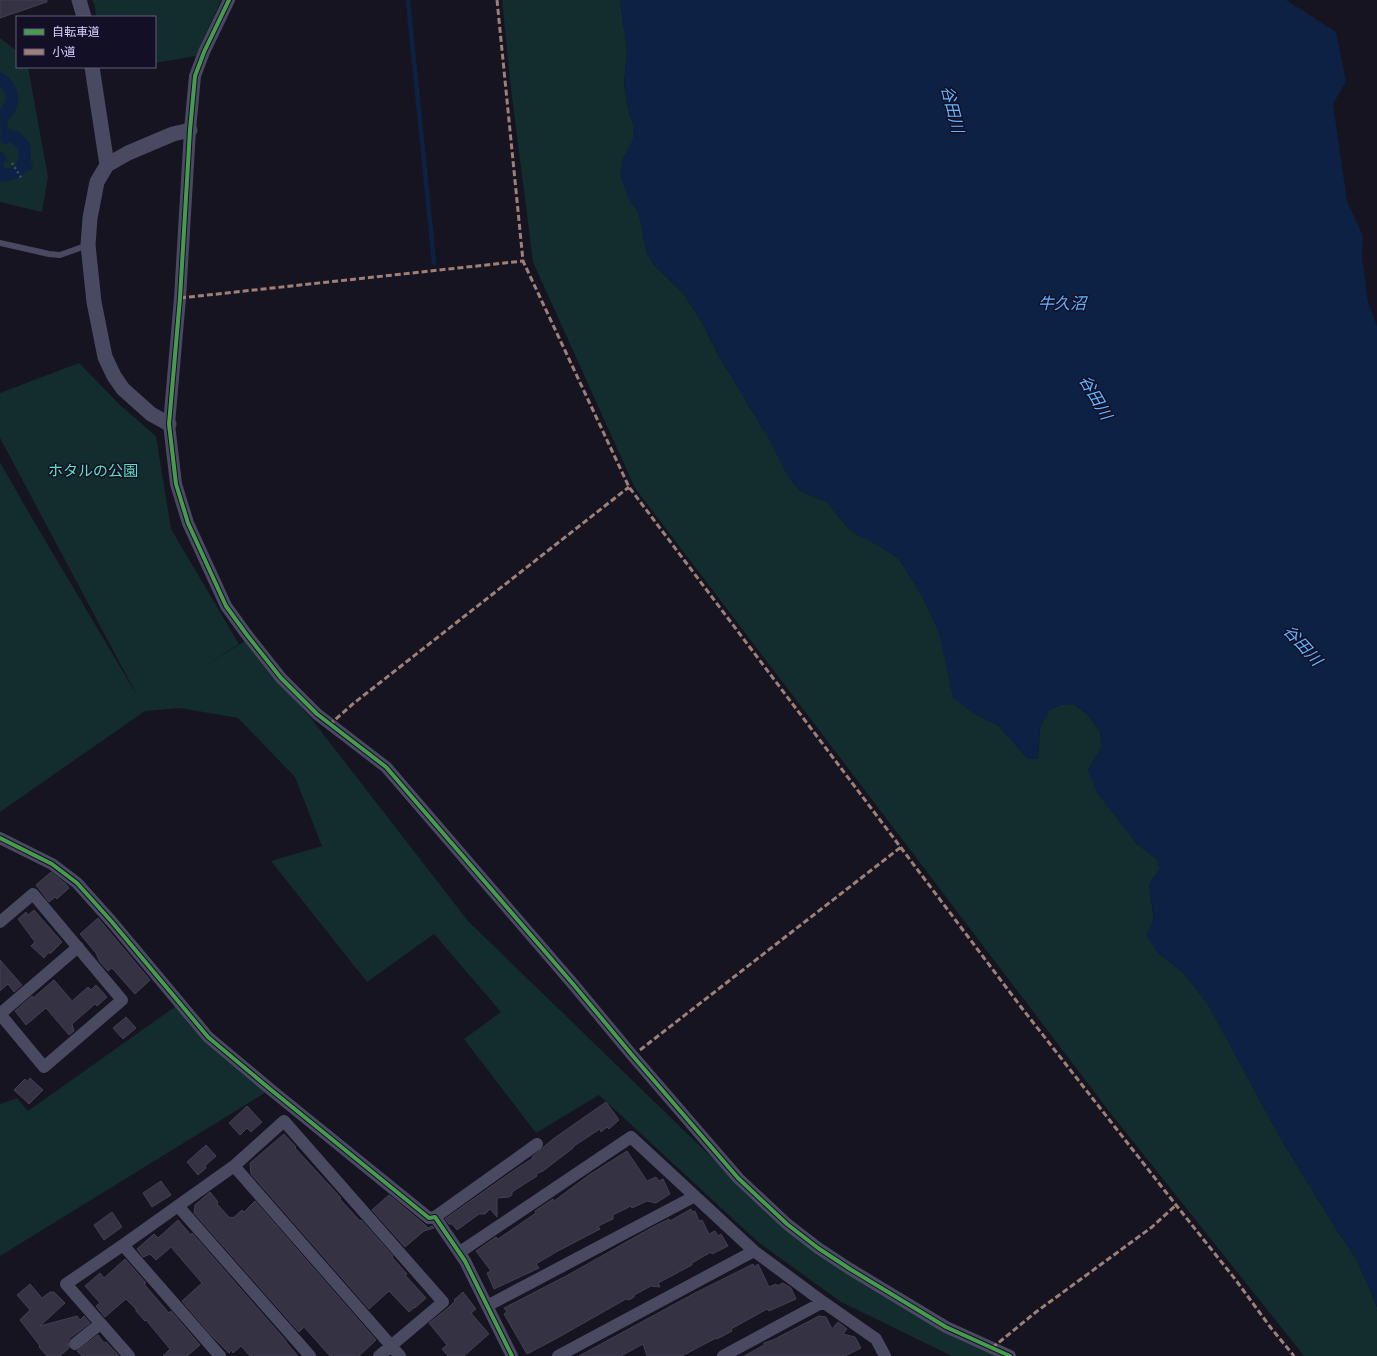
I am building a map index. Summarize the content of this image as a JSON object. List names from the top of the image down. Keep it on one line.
{"water":["谷田川","牛久沼"],"parks":["ホタルの公園"],"legend":["自転車道","小道"]}
